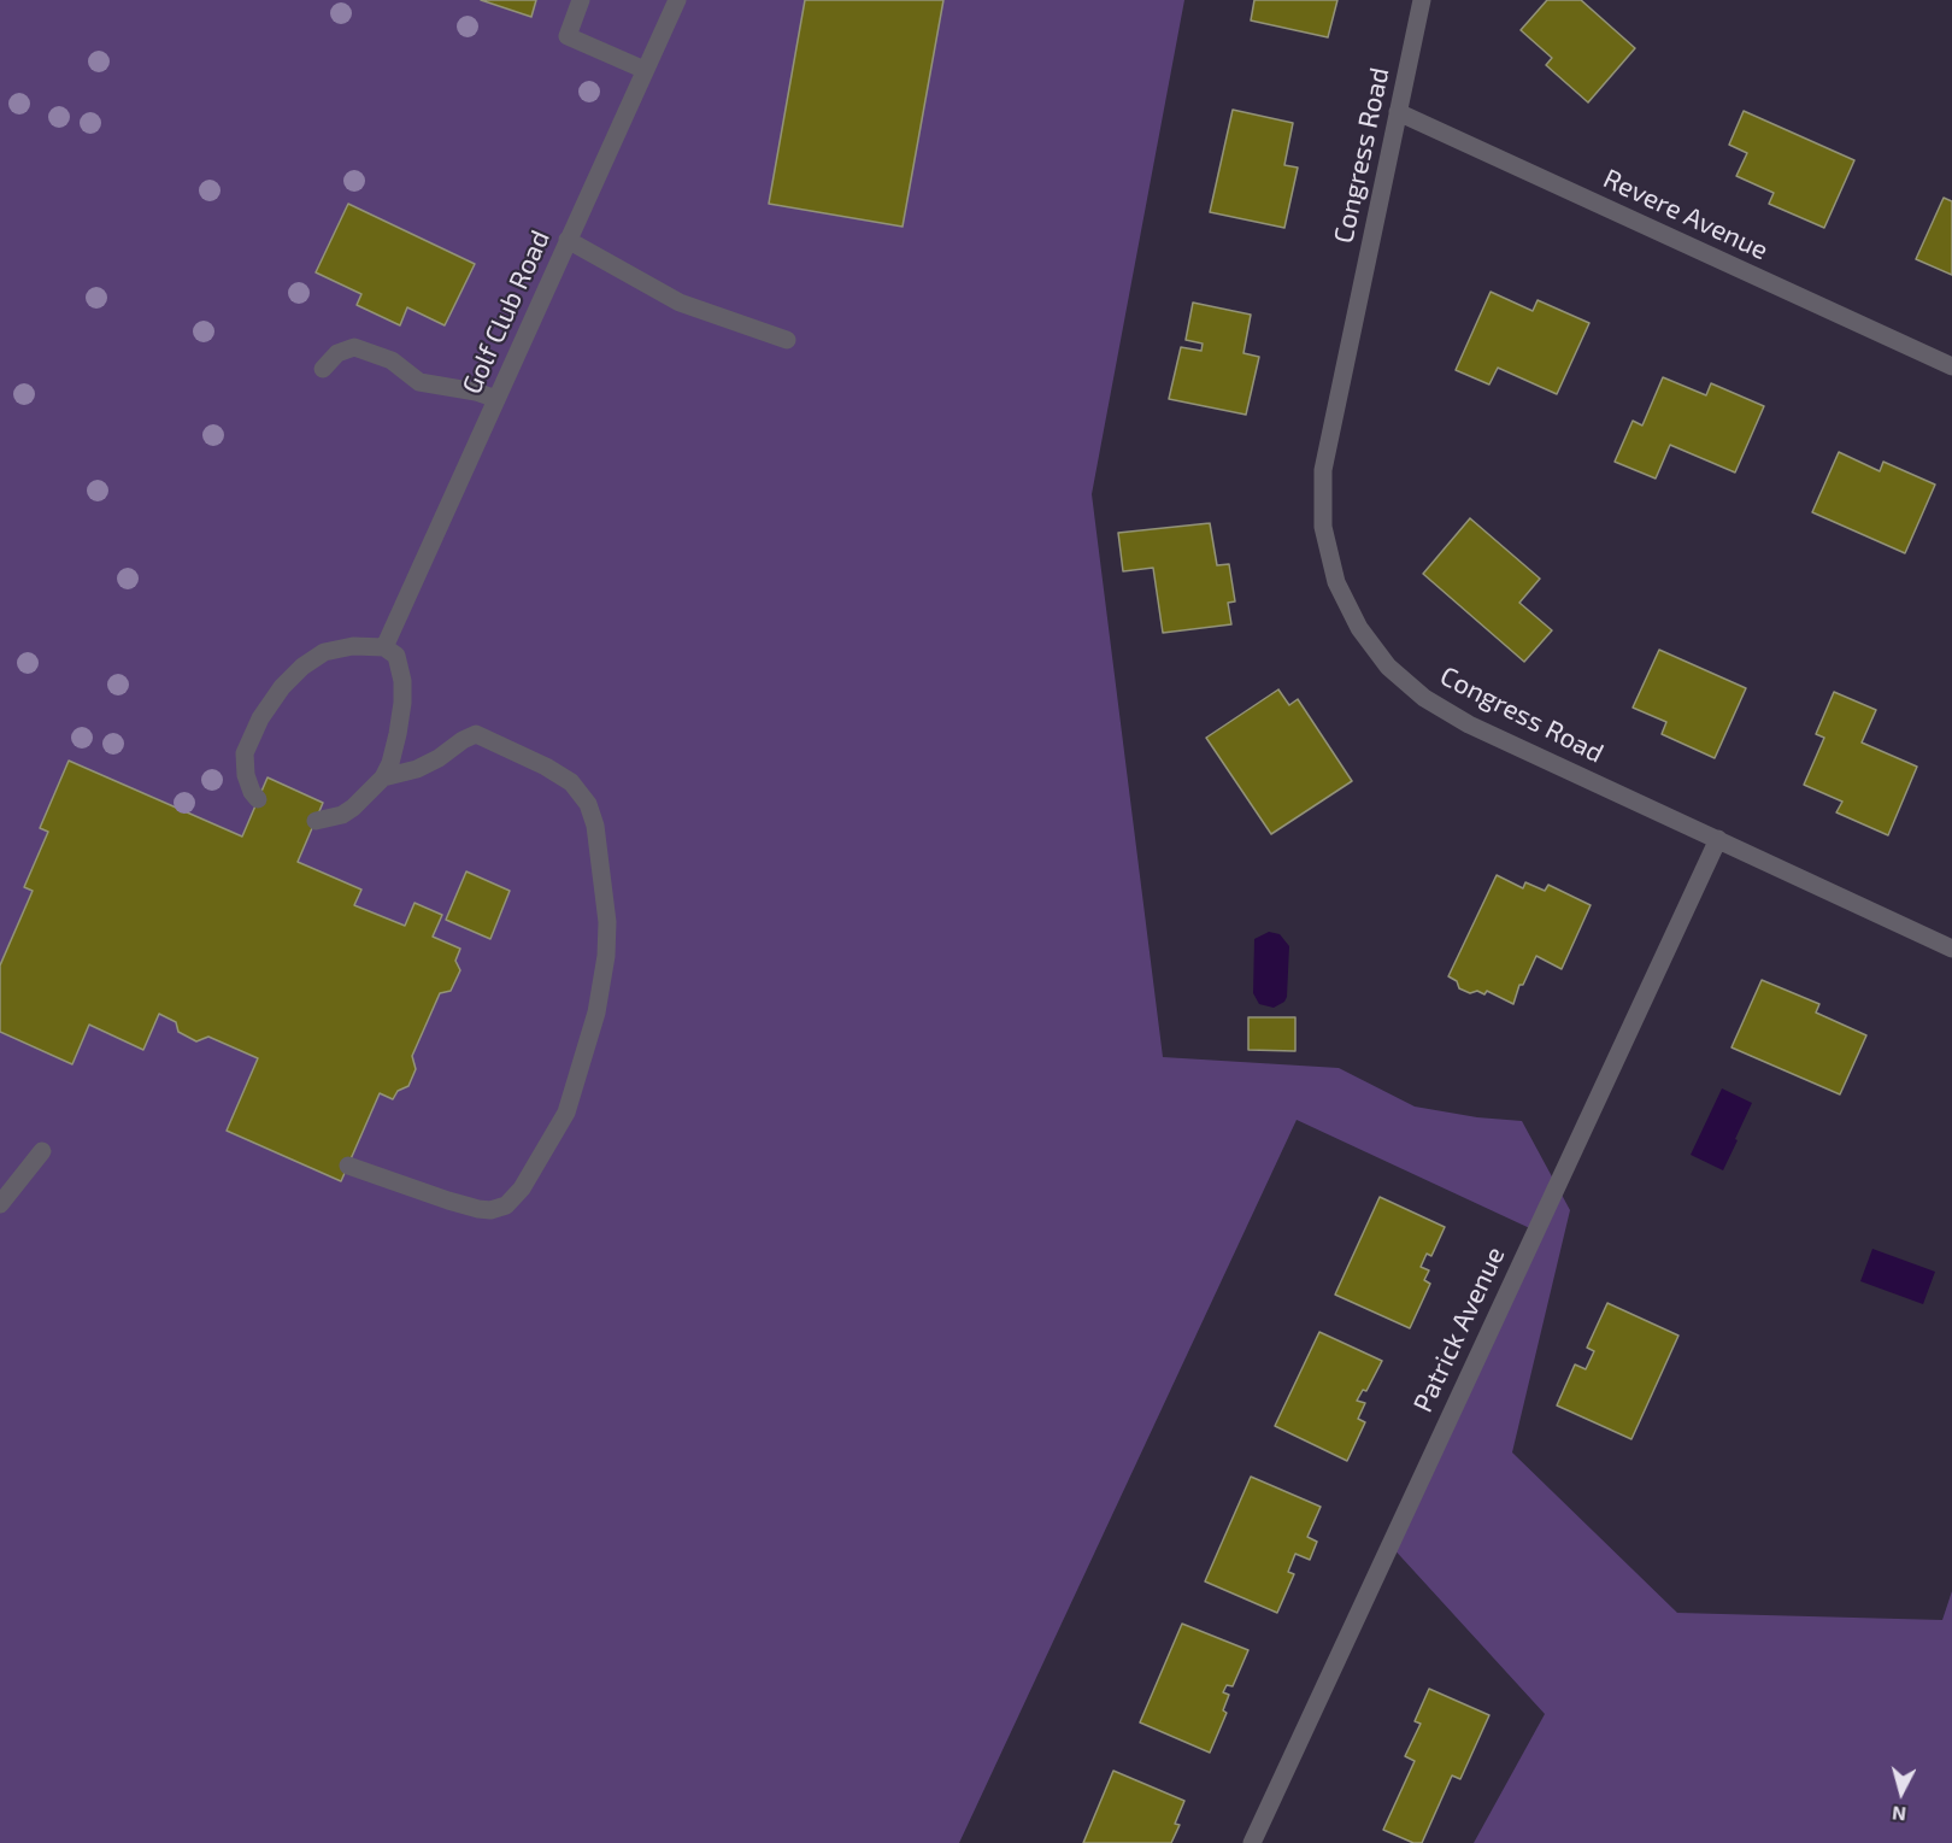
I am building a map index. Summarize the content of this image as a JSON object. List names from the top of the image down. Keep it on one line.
{"streets":{"street":["Congress Road","Revere Avenue","Golf Club Road","Patrick Avenue"]},"crossings":[["Congress Road","Revere Avenue"],["Congress Road","Patrick Avenue"]],"north":"bottom"}
